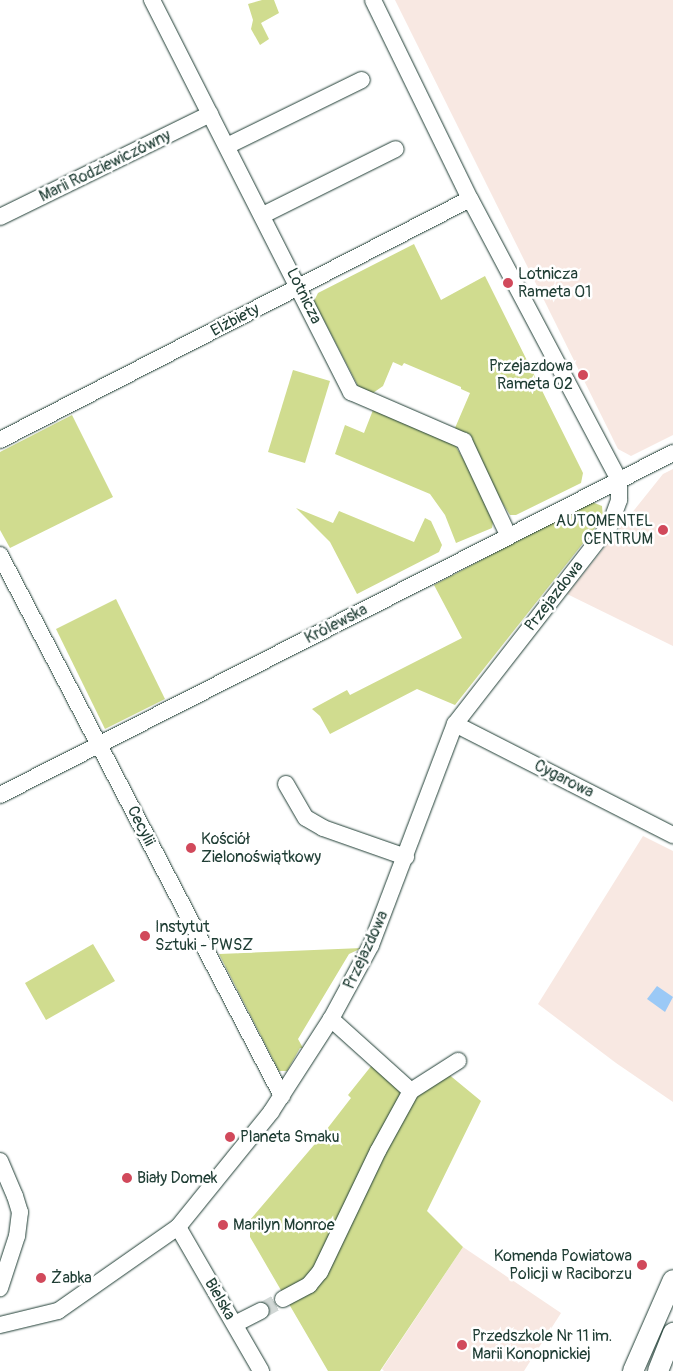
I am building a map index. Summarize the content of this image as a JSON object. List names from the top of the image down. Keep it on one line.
{"streets":{"street":["Marii Rodziewiczówny","Lotnicza","Elżbiety","Przejazdowa","Królewska","Cygarowa","Cecylii","Bielska"]},"crossings":[["Marii Rodziewiczówny","Lotnicza"],["Lotnicza","Elżbiety"],["Lotnicza","Królewska"],["Przejazdowa","Królewska"],["Przejazdowa","Cygarowa"],["Przejazdowa","Cecylii"],["Przejazdowa","Bielska"],["Królewska","Cecylii"]],"places":["Lotnicza Rameta 01","Przejazdowa Rameta 02","AUTOMENTEL CENTRUM","Kościół Zielonoświątkowy","Instytut Sztuki - PWSZ","Planeta Smaku","Biały Domek","Marilyn Monroe","Komenda Powiatowa Policji w Raciborzu","Żabka","Przedszkole Nr 11 im. Marii Konopnickiej"]}
